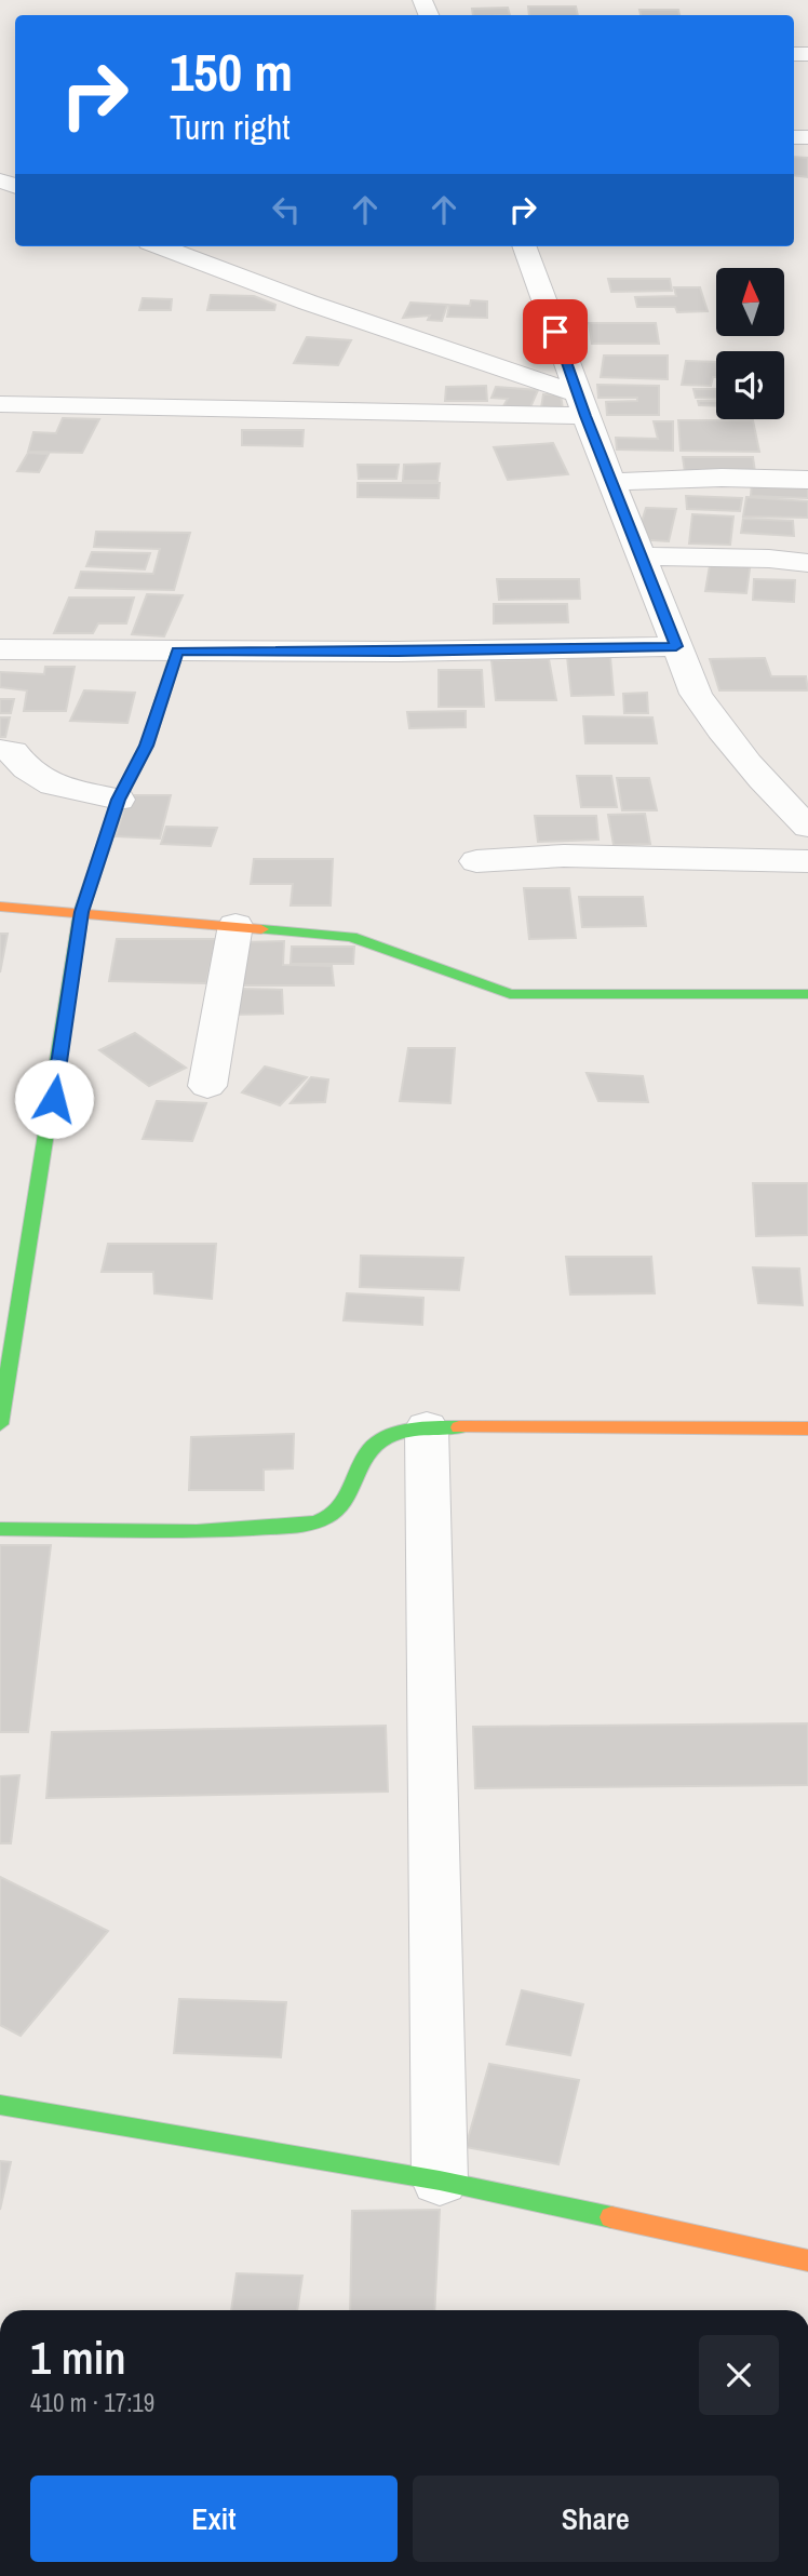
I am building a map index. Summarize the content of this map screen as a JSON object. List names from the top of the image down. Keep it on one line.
{"north":"top","page":{"turn":["150 m","Turn right"],"heading":["1 min","410 m · 17:19"],"buttons":["Exit","Share"]}}
